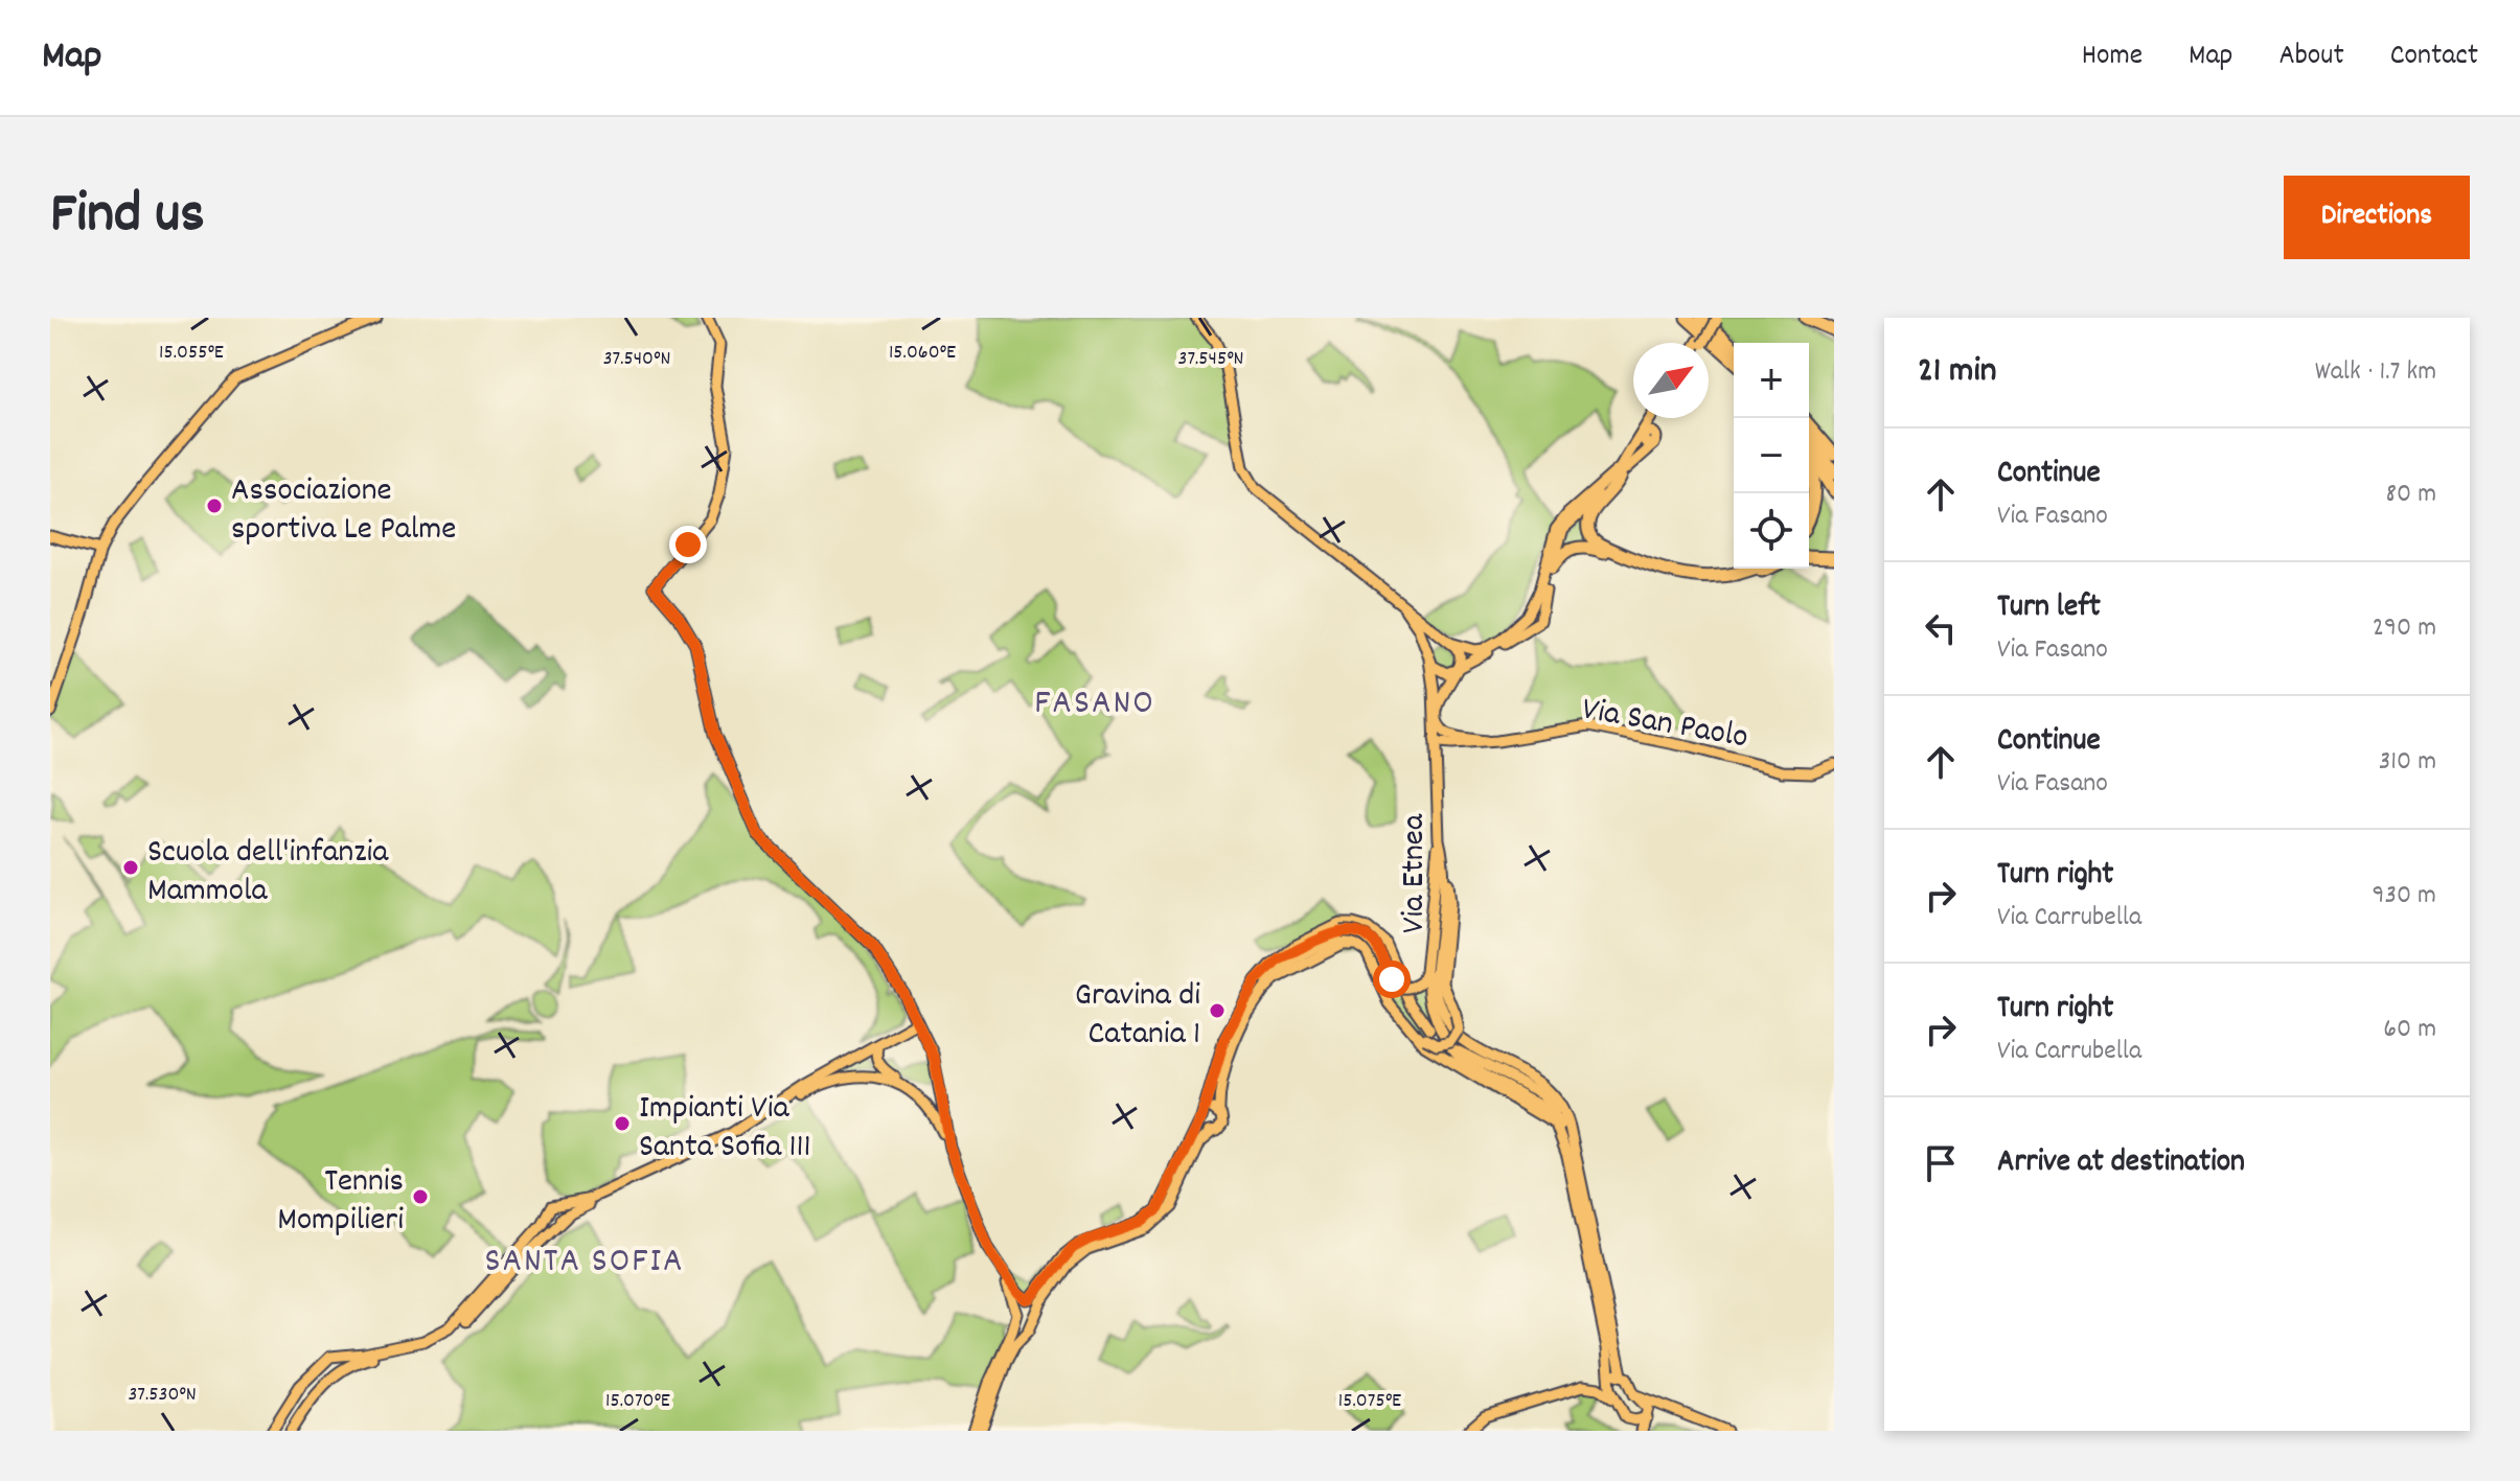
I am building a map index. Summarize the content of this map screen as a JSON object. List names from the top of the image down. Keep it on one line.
{"streets":{"main road":["Via San Paolo","Via Etnea"]},"crossings":[["Via San Paolo","Via Etnea"]],"districts":["FASANO","SANTA SOFIA"],"places":["Associazione sportiva Le Palme","Scuola dell'infanzia Mammola","Gravina di Catania 1","Impianti Via Santa Sofia 111","Tennis Mompilieri"],"north":"top right","page":{"header":"Map","nav":["Home","Map","About","Contact"],"title":"Find us","buttons":"Directions","heading":["21 min","Walk · 1.7 km"],"map_buttons":["+","−"],"list":[["Continue","Via Fasano","80 m"],["Turn left","Via Fasano","290 m"],["Continue","Via Fasano","310 m"],["Turn right","Via Carrubella","930 m"],["Turn right","Via Carrubella","60 m"],"Arrive at destination"]},"coordinates":["15.055°E","15.060°E","37.540°N","37.545°N","37.530°N","15.070°E","15.075°E"]}
